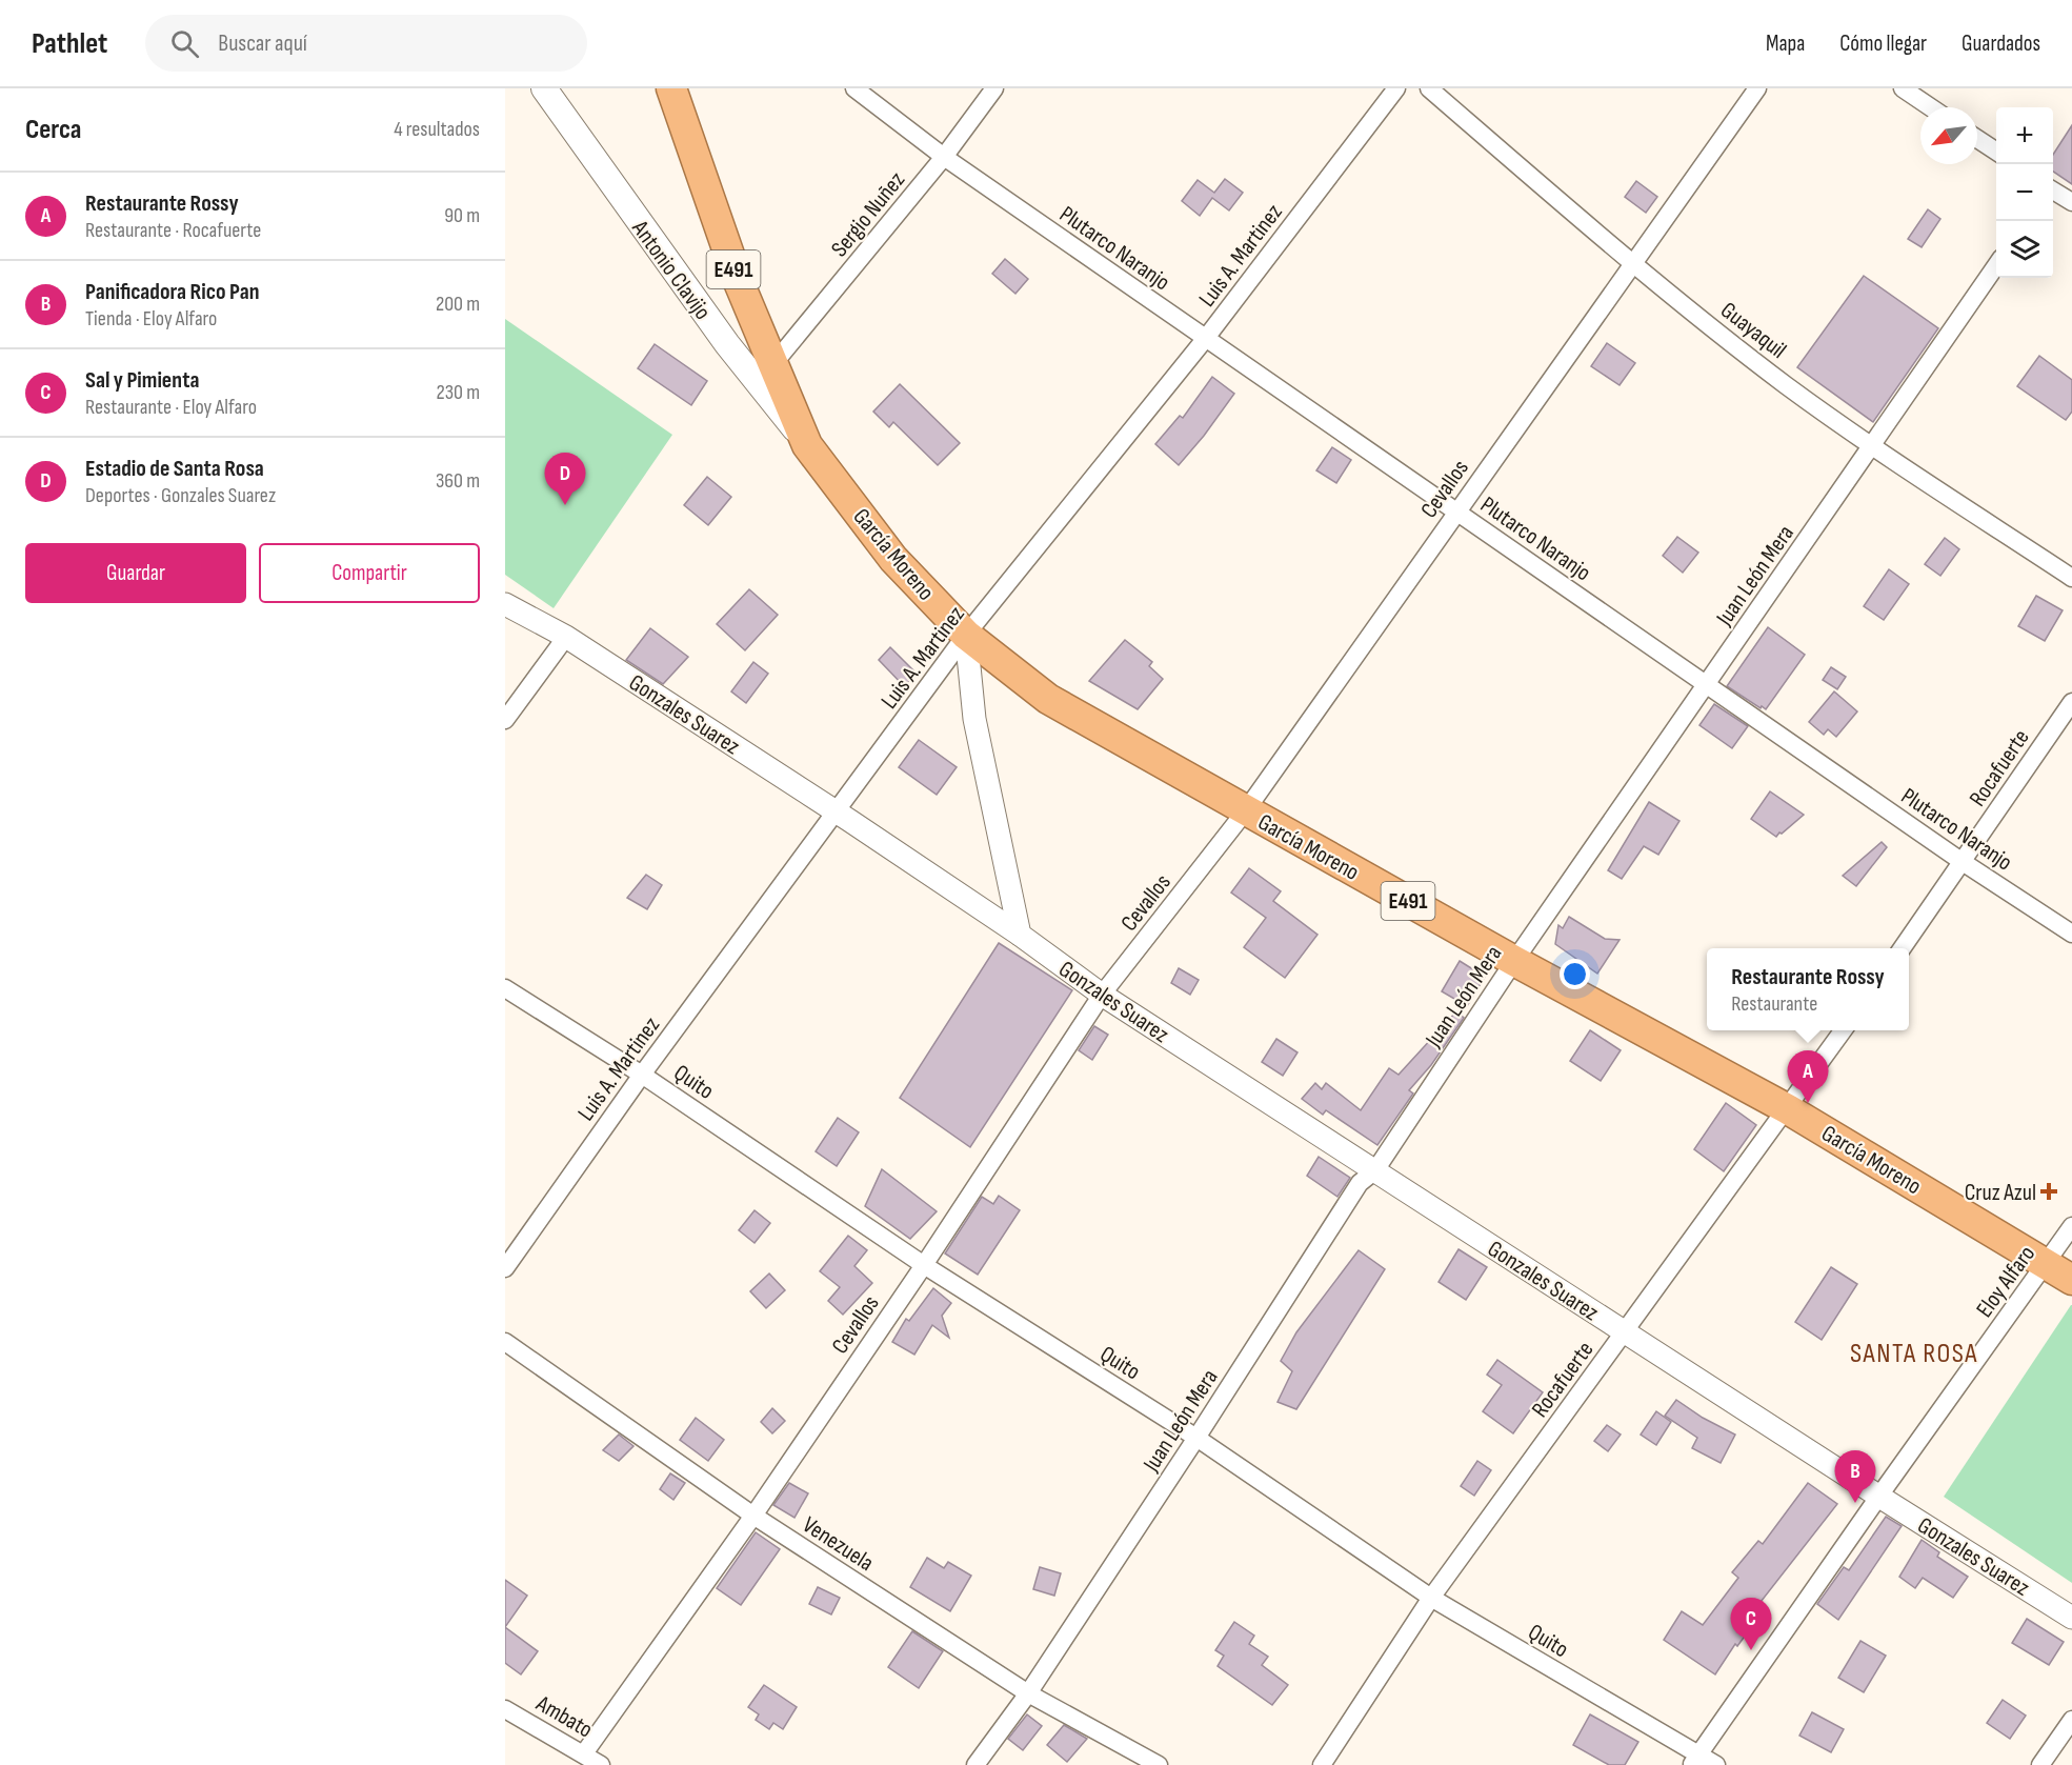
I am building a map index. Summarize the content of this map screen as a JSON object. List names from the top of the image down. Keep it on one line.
{"streets":{"highway":["E491","García Moreno"],"main road":["Antonio Clavijo"],"street":["Sergio Nuñez","Plutarco Naranjo","Luis A. Martinez","Guayaquil","Cevallos","Juan León Mera","Gonzales Suarez","Rocafuerte","Quito","Eloy Alfaro","Venezuela","Ambato"]},"crossings":[["Sergio Nuñez","Plutarco Naranjo"],["Sergio Nuñez","E491"],["Plutarco Naranjo","Luis A. Martinez"],["Plutarco Naranjo","Cevallos"],["Plutarco Naranjo","Juan León Mera"],["Plutarco Naranjo","Rocafuerte"],["Luis A. Martinez","García Moreno"],["Luis A. Martinez","Gonzales Suarez"],["Luis A. Martinez","Quito"],["Antonio Clavijo","E491"],["Antonio Clavijo","García Moreno"],["E491","García Moreno"],["Guayaquil","Cevallos"],["Guayaquil","Juan León Mera"],["Cevallos","García Moreno"],["Cevallos","Gonzales Suarez"],["Cevallos","Quito"],["Cevallos","Venezuela"],["Cevallos","Ambato"],["García Moreno","Juan León Mera"],["García Moreno","Rocafuerte"],["García Moreno","Eloy Alfaro"],["Juan León Mera","Gonzales Suarez"],["Juan León Mera","Quito"],["Juan León Mera","Venezuela"],["Gonzales Suarez","Rocafuerte"],["Gonzales Suarez","Eloy Alfaro"],["Rocafuerte","Quito"],["Quito","Eloy Alfaro"]],"districts":["SANTA ROSA"],"places":{"health":["Cruz Azul"]},"north":"bottom left","page":{"header":"Pathlet","search":"Buscar aquí","nav":["Mapa","Cómo llegar","Guardados"],"heading":["Cerca","4 resultados"],"map_buttons":["+","−"],"list":[{"mark":"A","name":"Restaurante Rossy","note":"Restaurante · Rocafuerte","value":"90 m"},{"mark":"B","name":"Panificadora Rico Pan","note":"Tienda · Eloy Alfaro","value":"200 m"},{"mark":"C","name":"Sal y Pimienta","note":"Restaurante · Eloy Alfaro","value":"230 m"},{"mark":"D","name":"Estadio de Santa Rosa","note":"Deportes · Gonzales Suarez","value":"360 m"}],"pins":["D","A","B","C"],"buttons":["Guardar","Compartir"],"popup":["Restaurante Rossy","Restaurante"]}}
